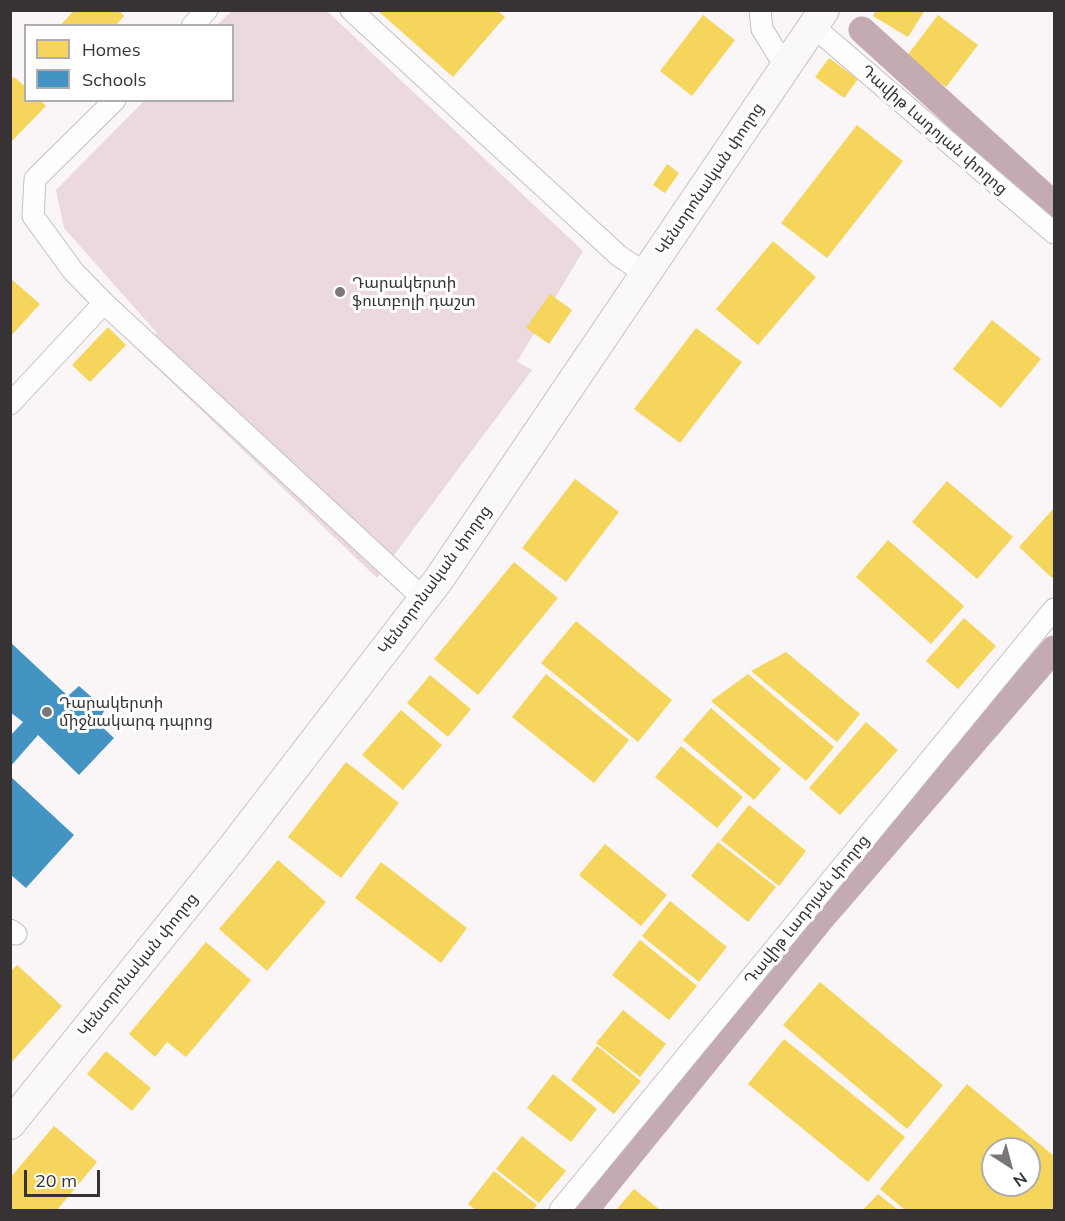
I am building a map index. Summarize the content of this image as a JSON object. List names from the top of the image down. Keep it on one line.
{"streets":{"main road":["Կենտրոնական փողոց"],"street":["Դավիթ Լադոյան փողոց"]},"crossings":[["Դավիթ Լադոյան փողոց","Կենտրոնական փողոց"]],"places":["Դարակերտի ֆուտբոլի դաշտ","Դարակերտի միջնակարգ դպրոց"],"legend":["Homes","Schools"],"scale_bar":"20 m","north":"bottom right"}
